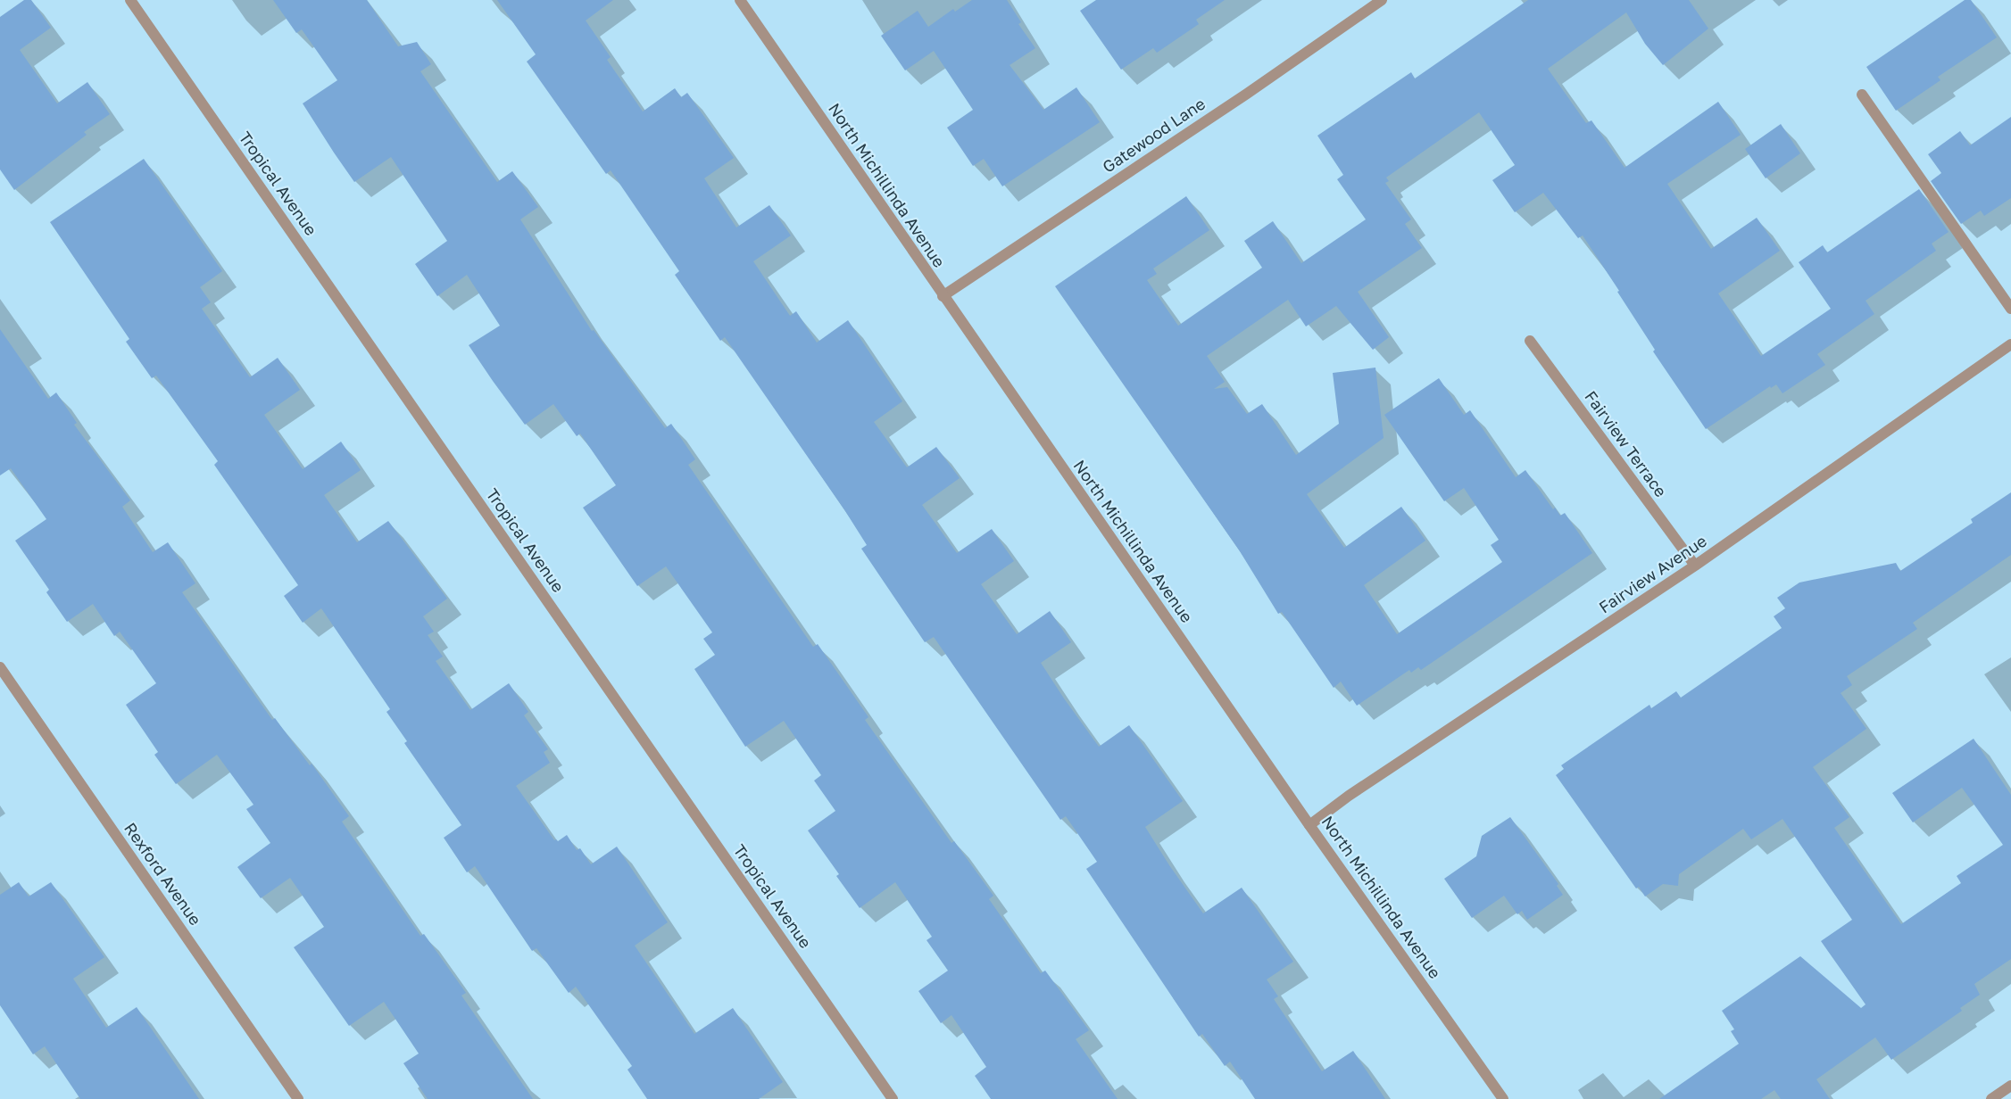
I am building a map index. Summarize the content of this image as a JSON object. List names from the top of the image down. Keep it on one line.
{"streets":{"street":["Gatewood Lane","Tropical Avenue","North Michillinda Avenue","Fairview Terrace","Fairview Avenue","Rexford Avenue"]},"crossings":[["Gatewood Lane","North Michillinda Avenue"],["North Michillinda Avenue","Fairview Avenue"],["Fairview Terrace","Fairview Avenue"]]}
